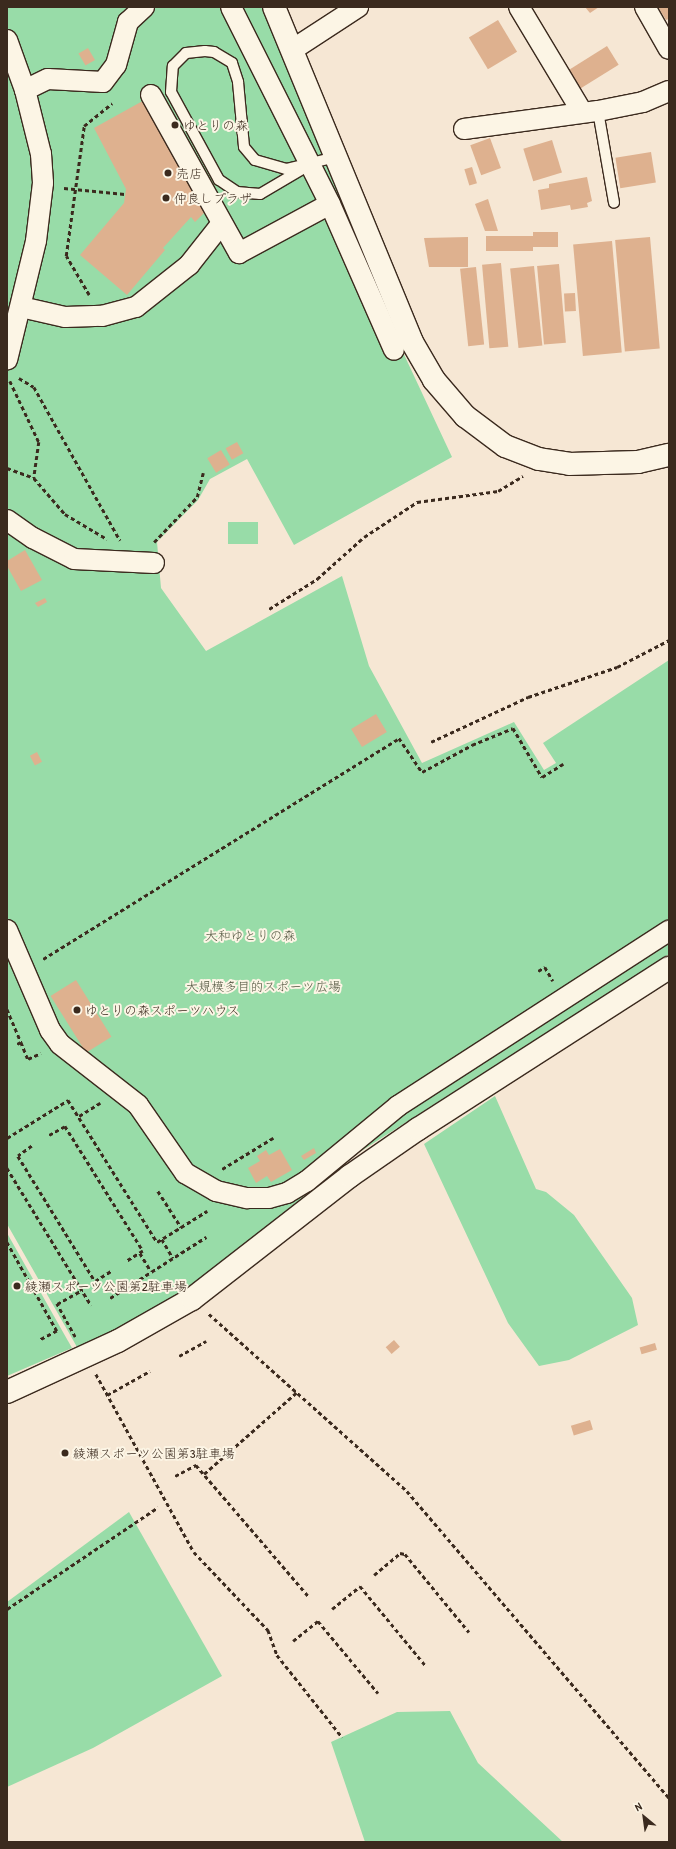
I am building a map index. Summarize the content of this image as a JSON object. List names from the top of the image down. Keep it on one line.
{"parks":["大和ゆとりの森","大規模多目的スポーツ広場"],"places":["ゆとりの森","売店","仲良しプラザ","ゆとりの森スポーツハウス","綾瀬スポーツ公園第2駐車場","綾瀬スポーツ公園第3駐車場"],"north":"top left"}
